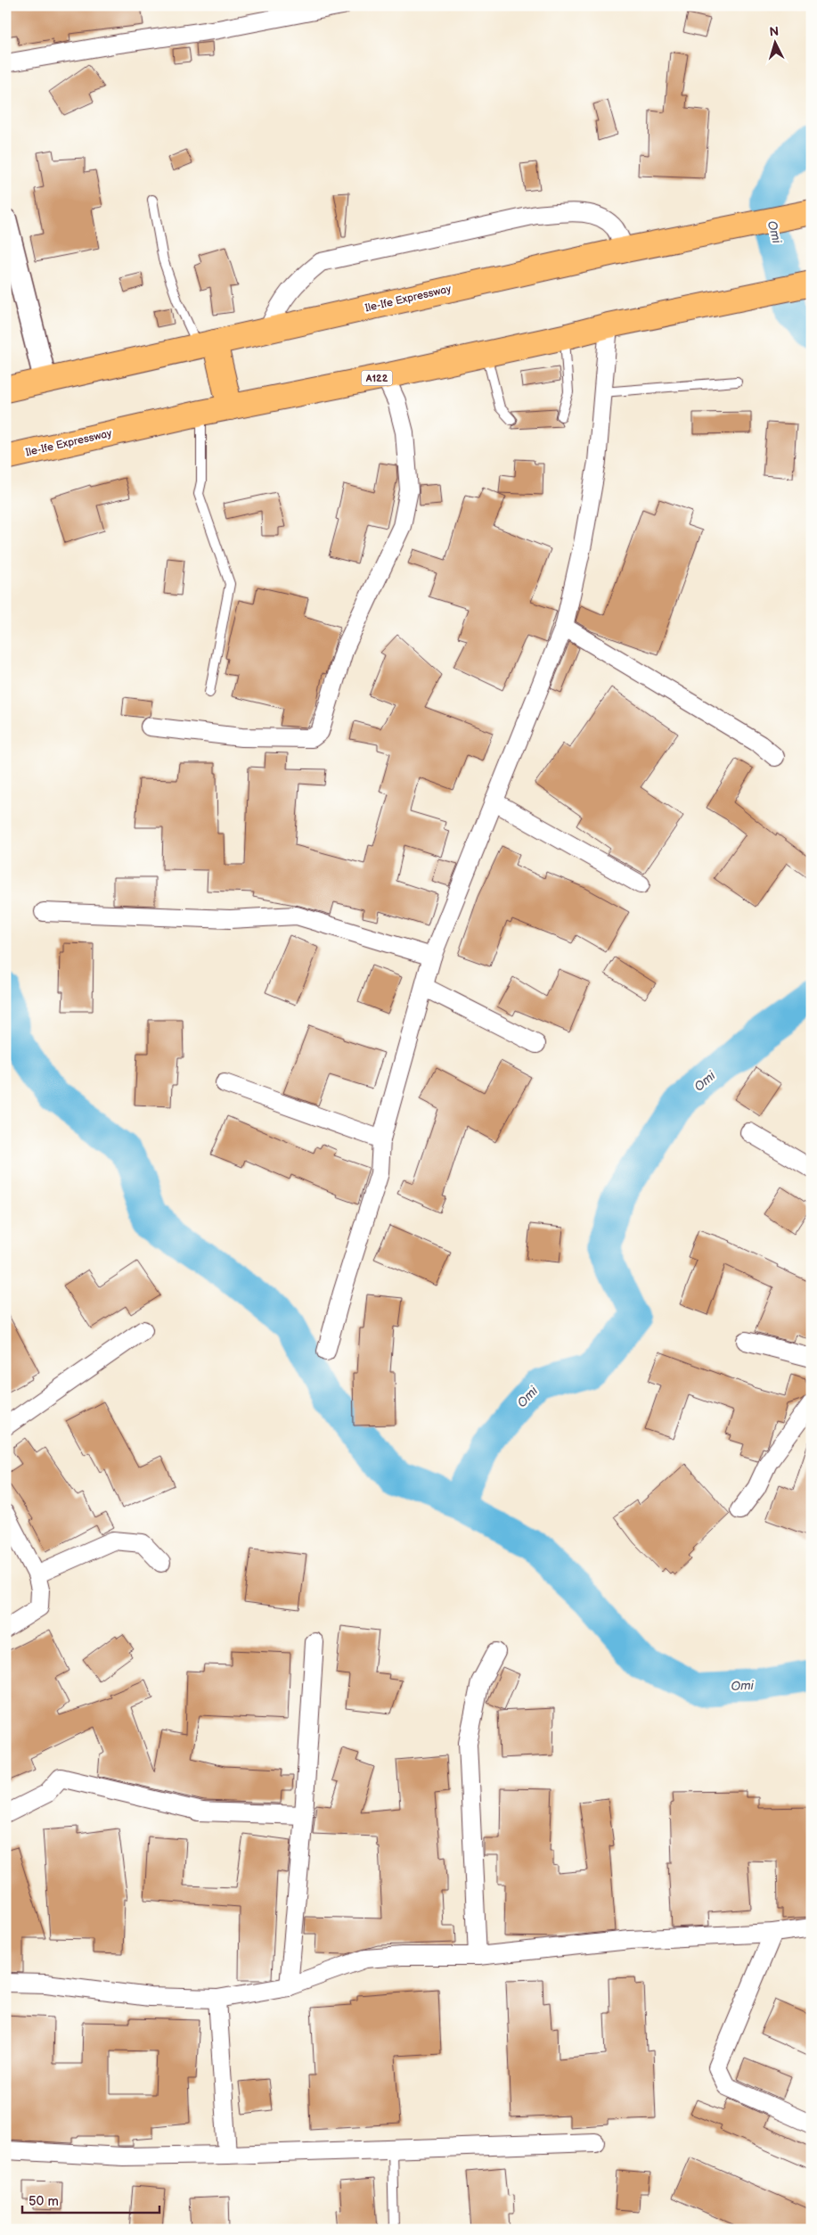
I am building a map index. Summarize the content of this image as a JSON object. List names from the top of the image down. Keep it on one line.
{"streets":{"highway":["Ile-Ife Expressway","A122"]},"water":["Omi"],"scale_bar":"50 m","north":"top"}
